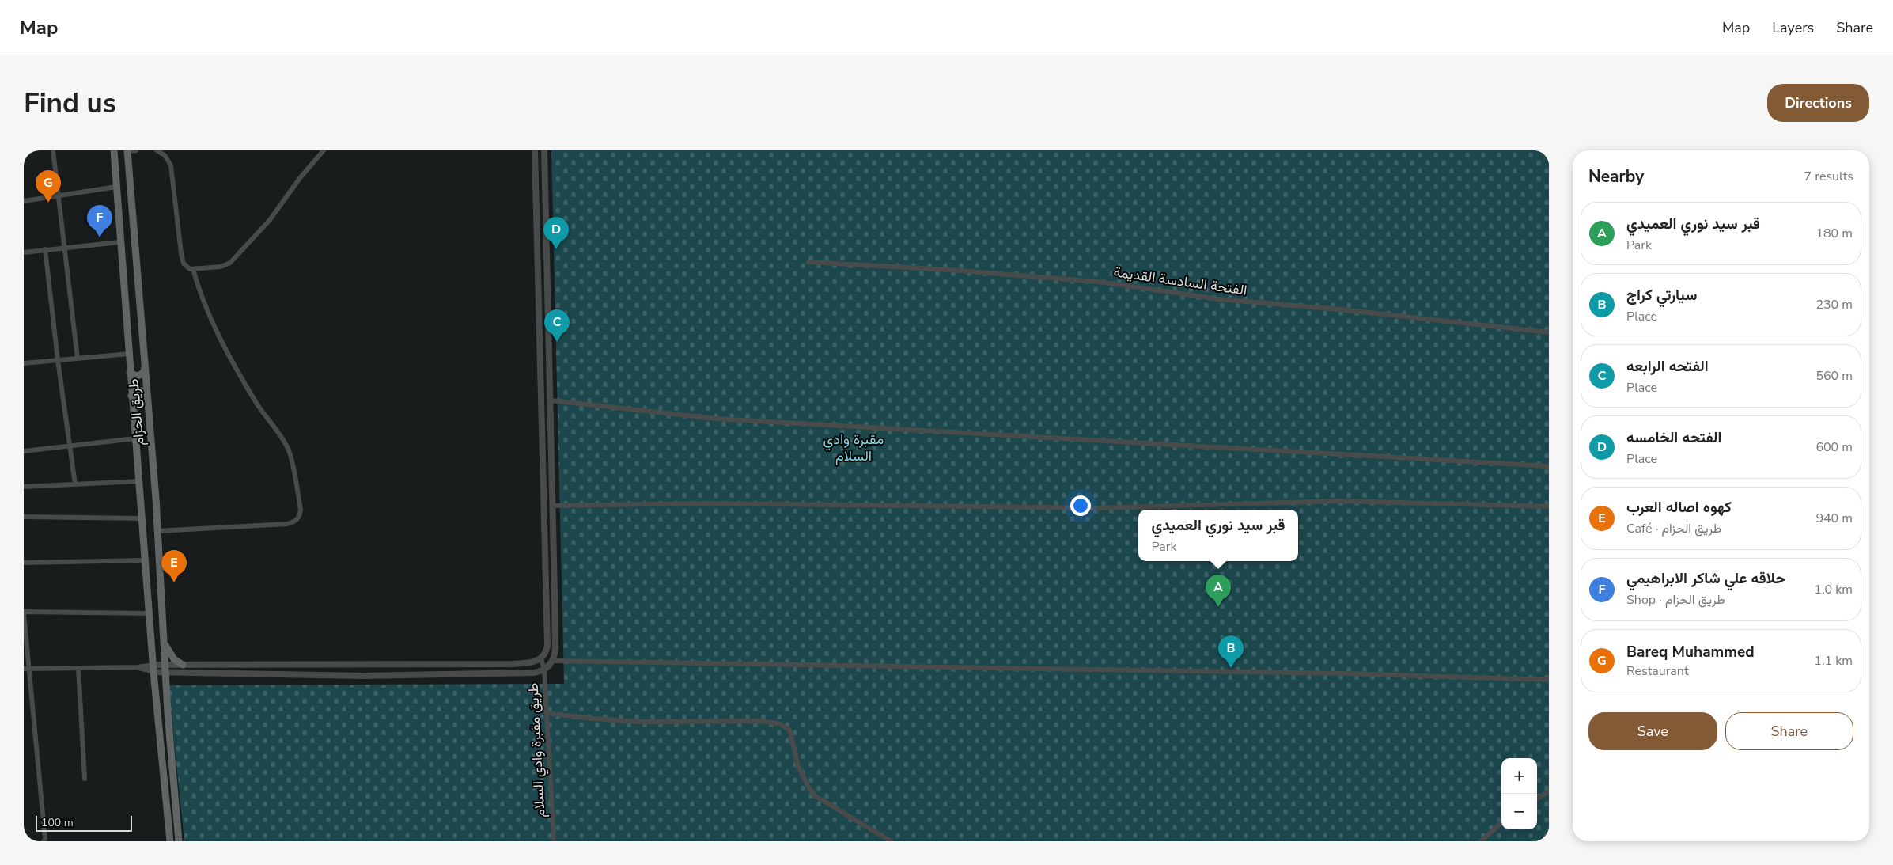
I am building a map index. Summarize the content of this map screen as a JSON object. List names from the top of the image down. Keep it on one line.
{"streets":{"main road":["طريق الحزام"],"street":["الفتحة السادسة القديمة","طريق مقبرة وادي السلام"]},"parks":["مقبرة وادي السلام"],"scale_bar":"100 m","page":{"header":"Map","nav":["Map","Layers","Share"],"buttons":["Directions",["Save","Share"]],"title":"Find us","heading":["Nearby","7 results"],"pins":["G","F","D","C","E","A","B"],"list":[{"mark":"A","name":"قبر سيد نوري العميدي","note":"Park","value":"180 m"},{"mark":"B","name":"سيارتي كراج","note":"Place","value":"230 m"},{"mark":"C","name":"الفتحه الرابعه","note":"Place","value":"560 m"},{"mark":"D","name":"الفتحه الخامسه","note":"Place","value":"600 m"},{"mark":"E","name":"كهوه اصاله العرب","note":"Café · طريق الحزام","value":"940 m"},{"mark":"F","name":"حلاقه علي شاكر الابراهيمي","note":"Shop · طريق الحزام","value":"1.0 km"},{"mark":"G","name":"Bareq Muhammed","note":"Restaurant","value":"1.1 km"}],"popup":["قبر سيد نوري العميدي","Park"],"map_buttons":["+","−"],"scale":"100 m"}}
